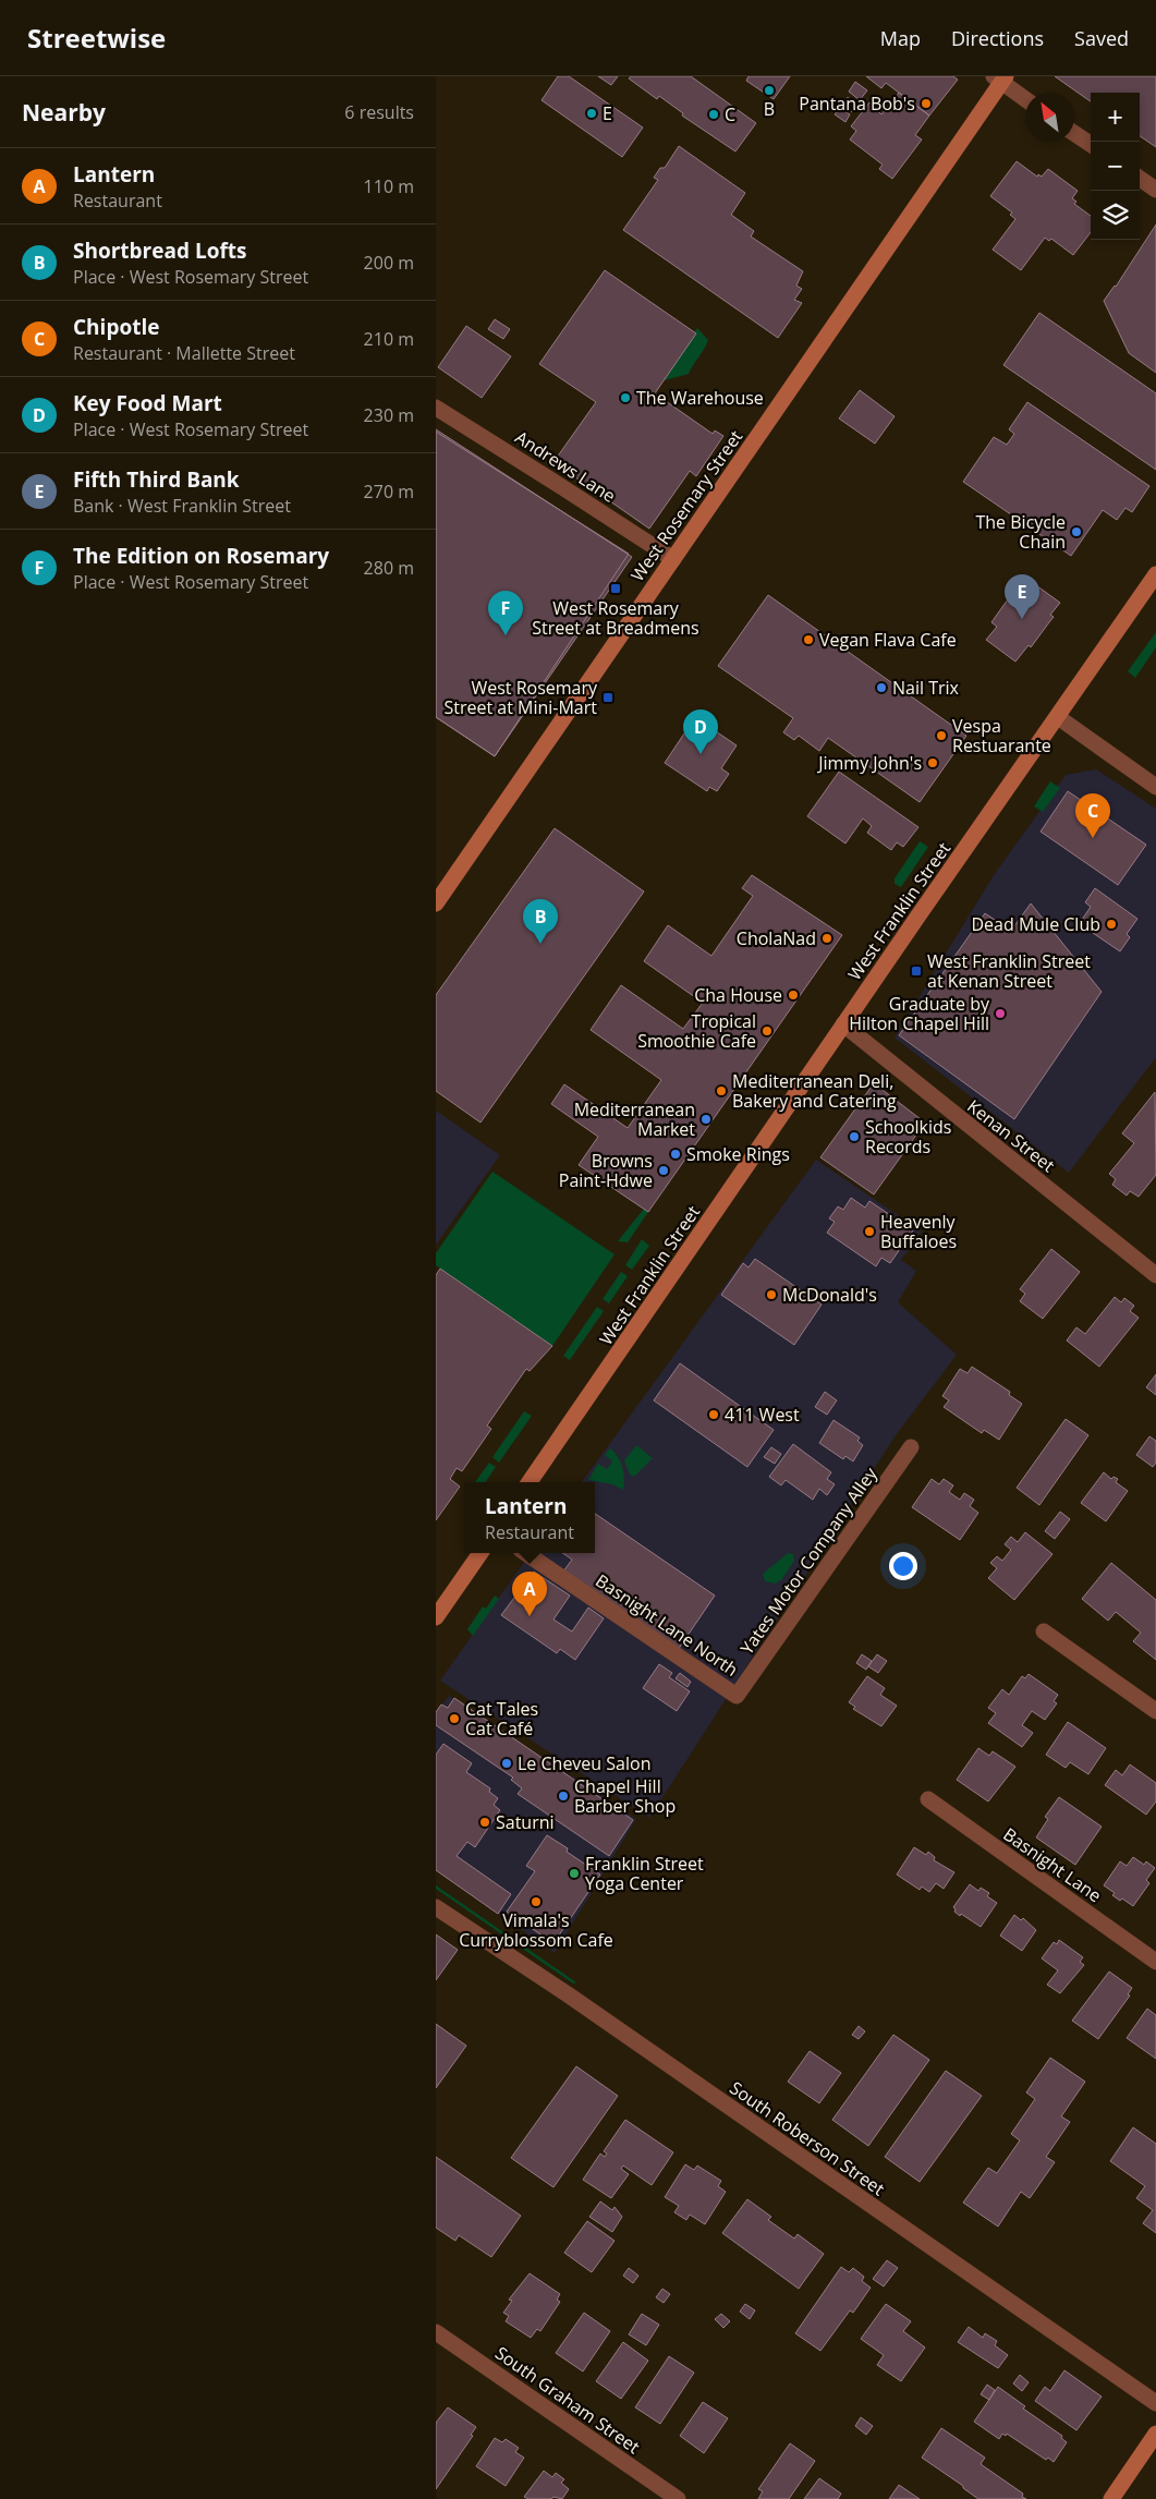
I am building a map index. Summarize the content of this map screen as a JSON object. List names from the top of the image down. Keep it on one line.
{"streets":{"main road":["West Rosemary Street","West Franklin Street"],"street":["Andrews Lane","Kenan Street","Yates Motor Company Alley","Basnight Lane North","Basnight Lane","South Roberson Street","South Graham Street"]},"crossings":[["Andrews Lane","West Rosemary Street"],["West Franklin Street","Kenan Street"],["Yates Motor Company Alley","Basnight Lane North"]],"places":{"other":["B","Pantana Bob's","E","C","The Warehouse","The Bicycle Chain","Vegan Flava Cafe","Nail Trix","Vespa Restuarante","Jimmy John's","Dead Mule Club","CholaNad","Cha House","Graduate by Hilton Chapel Hill","Tropical Smoothie Cafe","Mediterranean Deli, Bakery and Catering","Mediterranean Market","Schoolkids Records","Smoke Rings","Browns Paint-Hdwe","Heavenly Buffaloes","McDonald's","411 West","Cat Tales Cat Café","Le Cheveu Salon","Chapel Hill Barber Shop","Saturni","Franklin Street Yoga Center","Vimala's Curryblossom Cafe"],"transit":["West Rosemary Street at Breadmens","West Rosemary Street at Mini-Mart","West Franklin Street at Kenan Street"]},"north":"top left","page":{"header":"Streetwise","nav":["Map","Directions","Saved"],"heading":["Nearby","6 results"],"map_buttons":["+","−"],"list":[{"mark":"A","name":"Lantern","note":"Restaurant","value":"110 m"},{"mark":"B","name":"Shortbread Lofts","note":"Place · West Rosemary Street","value":"200 m"},{"mark":"C","name":"Chipotle","note":"Restaurant · Mallette Street","value":"210 m"},{"mark":"D","name":"Key Food Mart","note":"Place · West Rosemary Street","value":"230 m"},{"mark":"E","name":"Fifth Third Bank","note":"Bank · West Franklin Street","value":"270 m"},{"mark":"F","name":"The Edition on Rosemary","note":"Place · West Rosemary Street","value":"280 m"}],"pins":["E","F","D","C","B","A"],"popup":["Lantern","Restaurant"]}}
